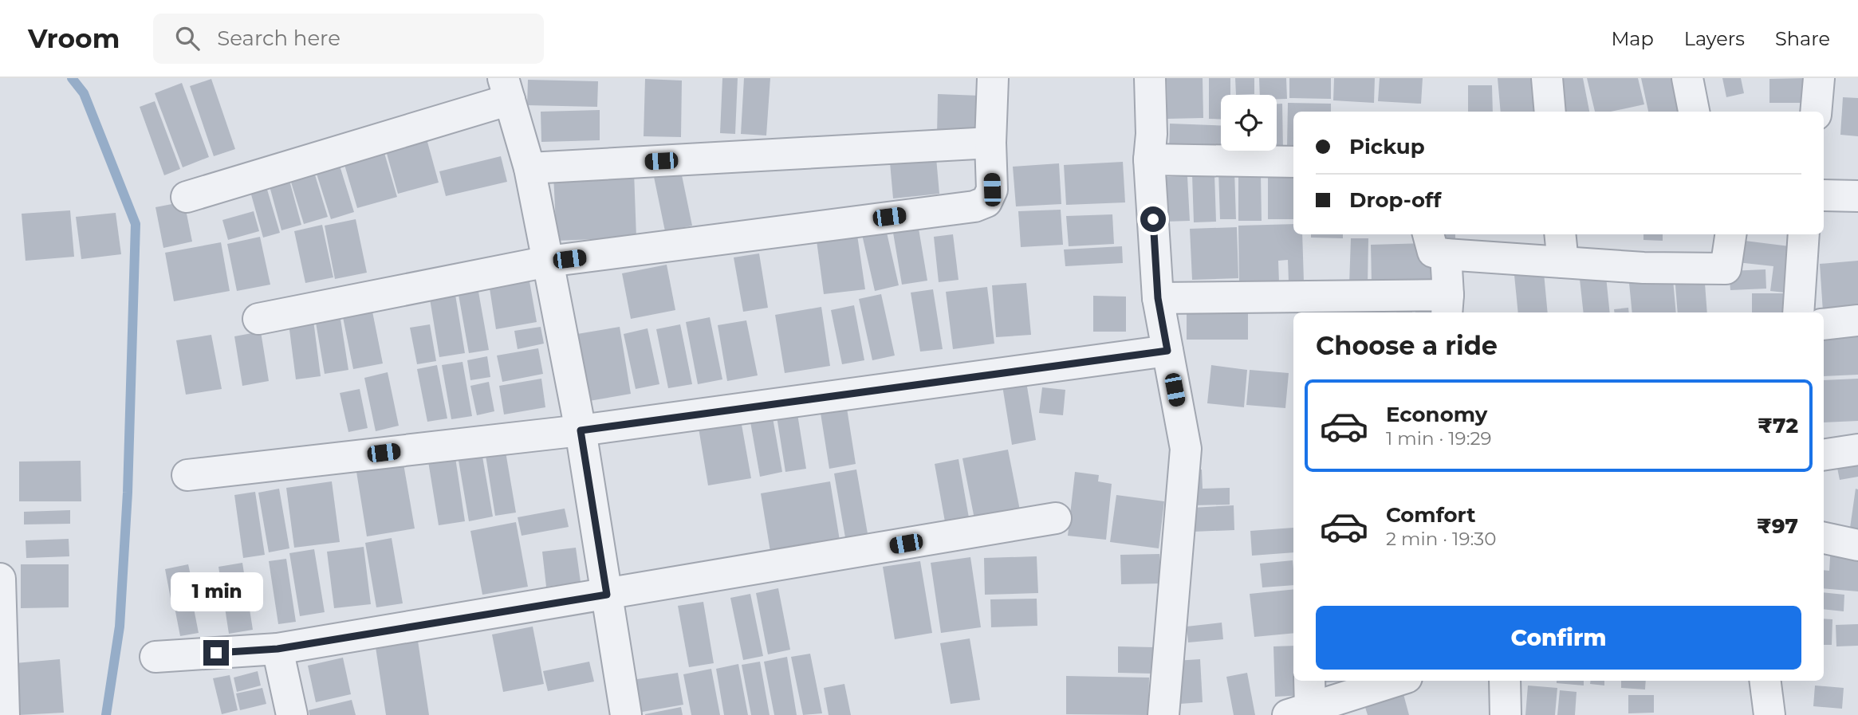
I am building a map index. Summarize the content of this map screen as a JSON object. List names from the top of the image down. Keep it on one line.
{"page":{"header":"Vroom","search":"Search here","nav":["Map","Layers","Share"],"banner":["Pickup","Drop-off"],"heading":"Choose a ride","list":[{"name":"Economy","note":"1 min · 19:29","value":"₹72"},{"name":"Comfort","note":"2 min · 19:30","value":"₹97"}],"bubble":"1 min","buttons":"Confirm"}}
